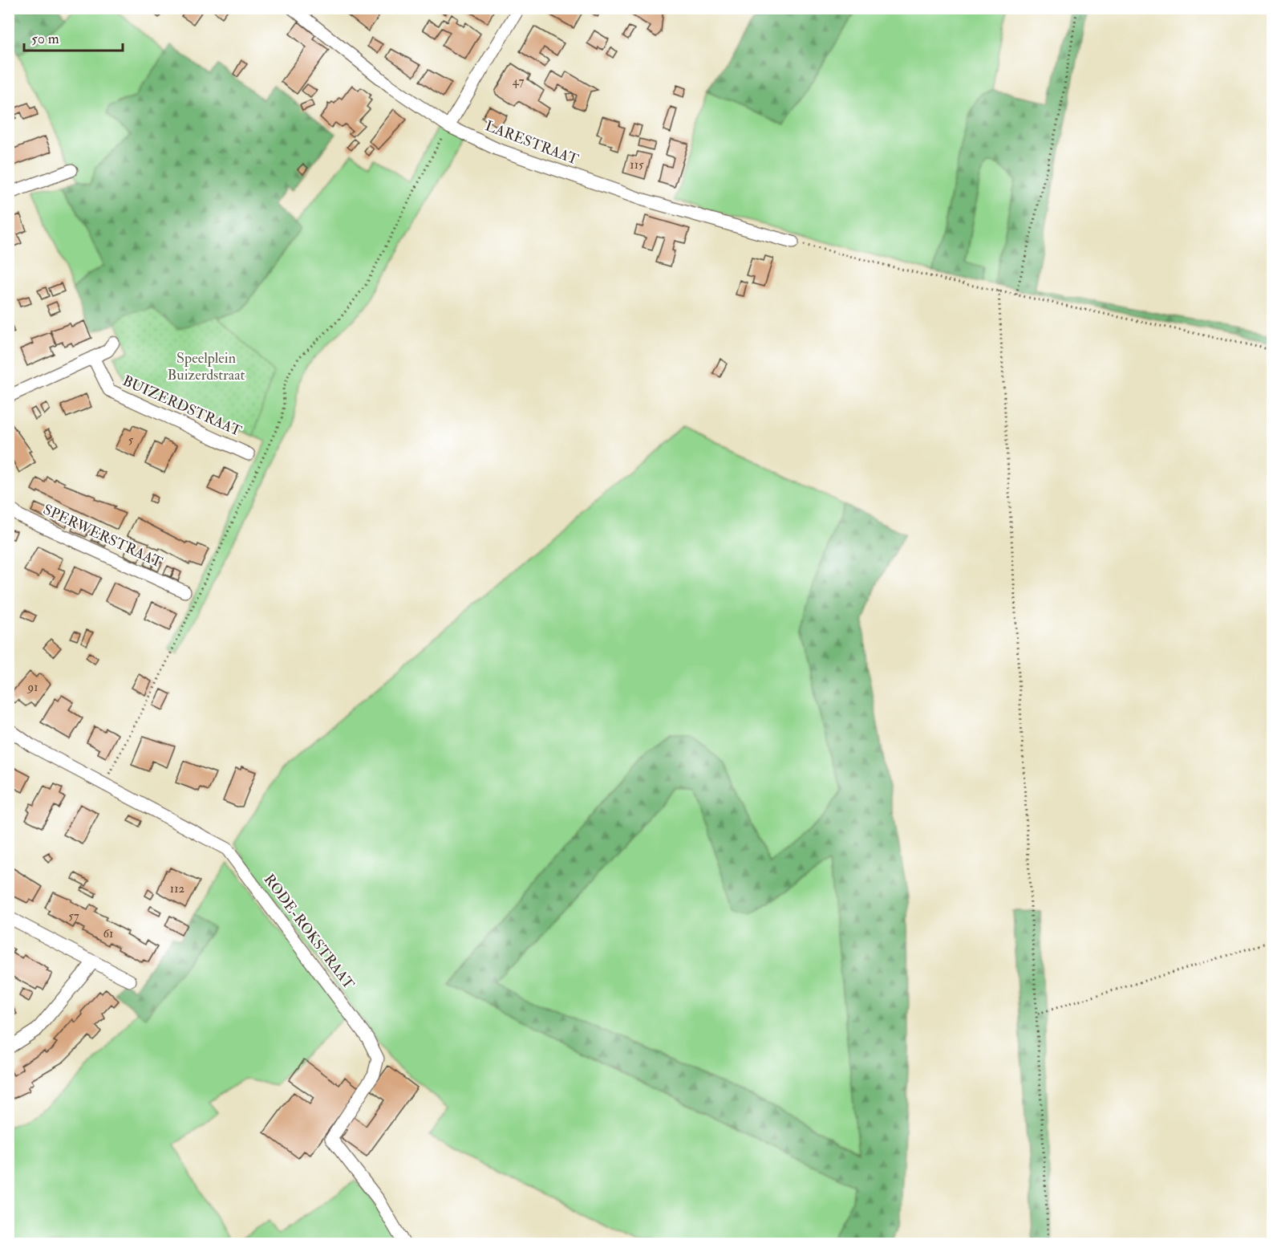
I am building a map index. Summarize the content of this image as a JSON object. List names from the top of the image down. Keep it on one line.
{"streets":{"street":["LARESTRAAT","BUIZERDSTRAAT","SPERWERSTRAAT","RODE-ROKSTRAAT"]},"parks":["Speelplein Buizerdstraat"],"house_numbers":["47","115","5","91","112","57","61"],"scale_bar":"50 m"}
